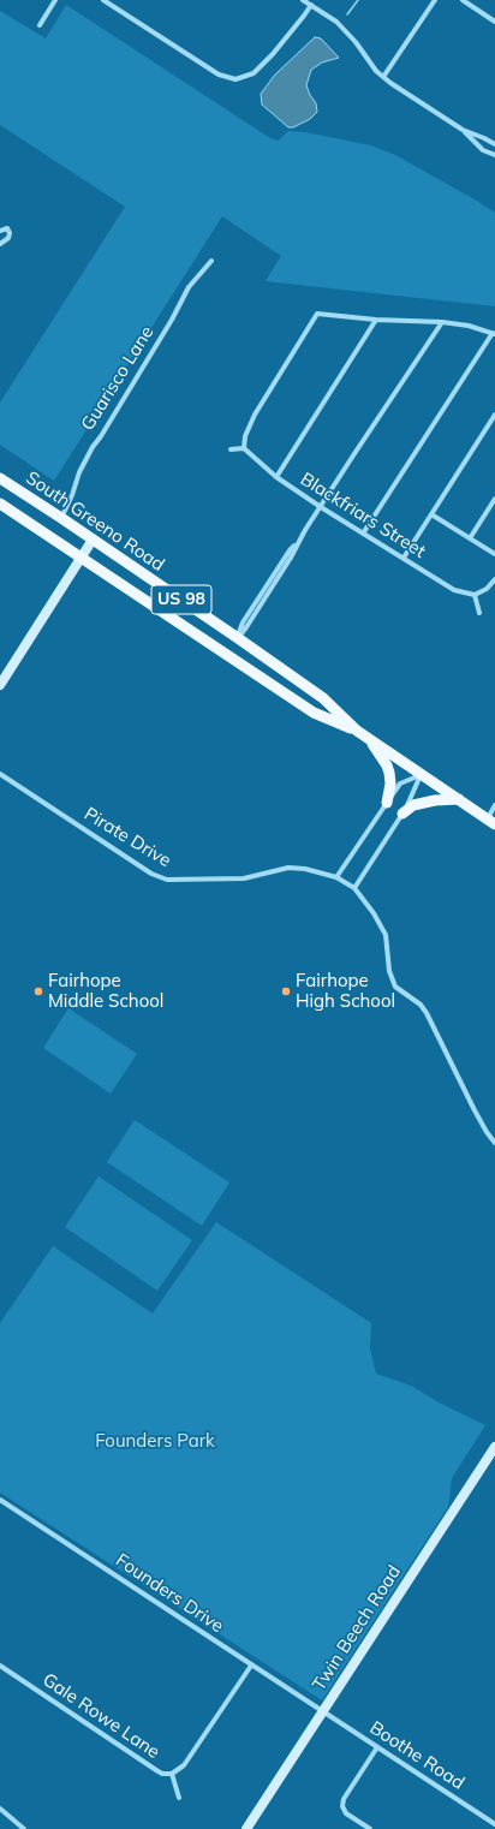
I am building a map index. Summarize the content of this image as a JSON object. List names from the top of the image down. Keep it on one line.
{"streets":{"main road":["South Greeno Road","US 98"],"street":["Guarisco Lane","Blackfriars Street","Pirate Drive","Founders Drive","Twin Beech Road","Gale Rowe Lane","Boothe Road"]},"crossings":[["Guarisco Lane","South Greeno Road"],["Founders Drive","Twin Beech Road"],["Founders Drive","Gale Rowe Lane"],["Founders Drive","Boothe Road"],["Twin Beech Road","Boothe Road"]],"parks":["Founders Park"],"places":["Fairhope Middle School","Fairhope High School"]}
